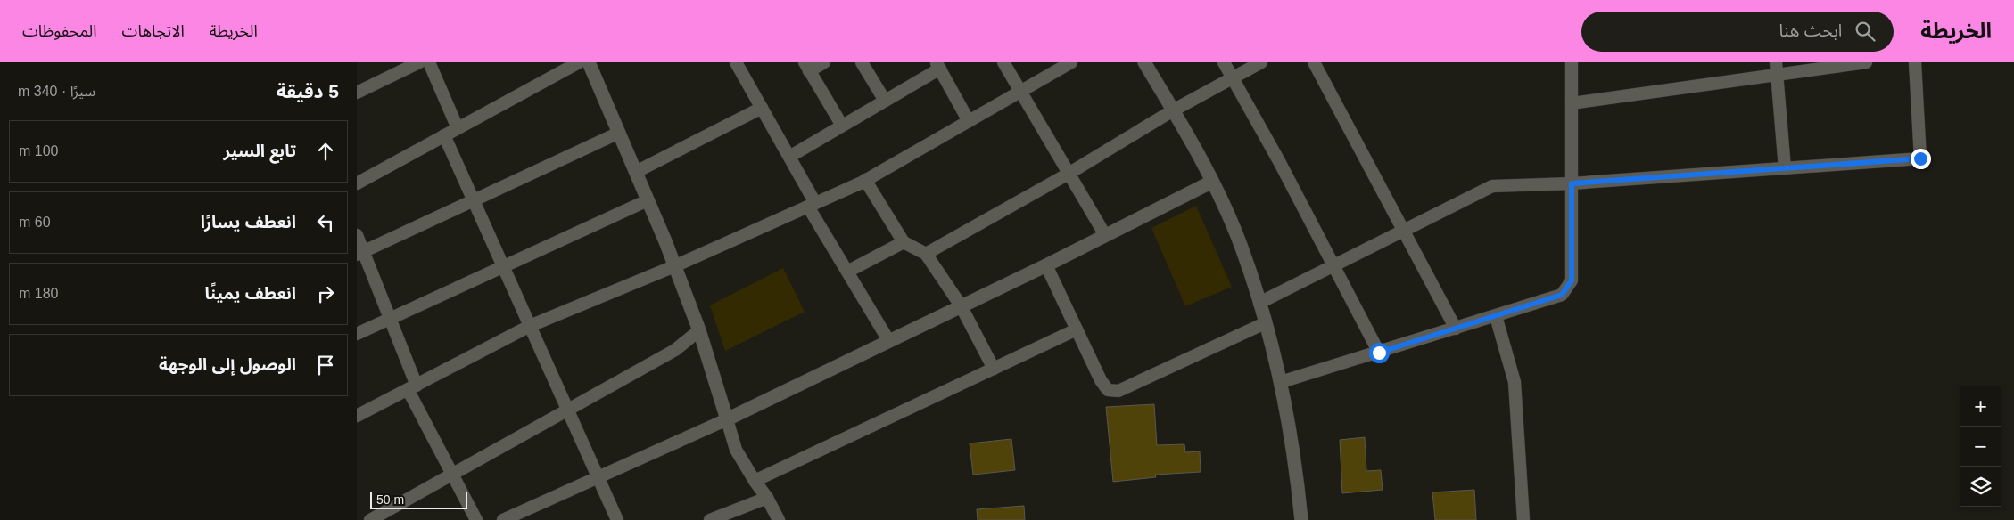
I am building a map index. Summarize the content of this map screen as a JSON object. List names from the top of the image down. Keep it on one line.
{"scale_bar":"50 m","page":{"header":"الخريطة","search":"ابحث هنا","nav":["الخريطة","الاتجاهات","المحفوظات"],"heading":["5 دقيقة","سيرًا · 340 m"],"list":[["تابع السير","100 m"],["انعطف يسارًا","60 m"],["انعطف يمينًا","180 m"],"الوصول إلى الوجهة"],"map_buttons":["+","−"],"scale":"50 m"}}
